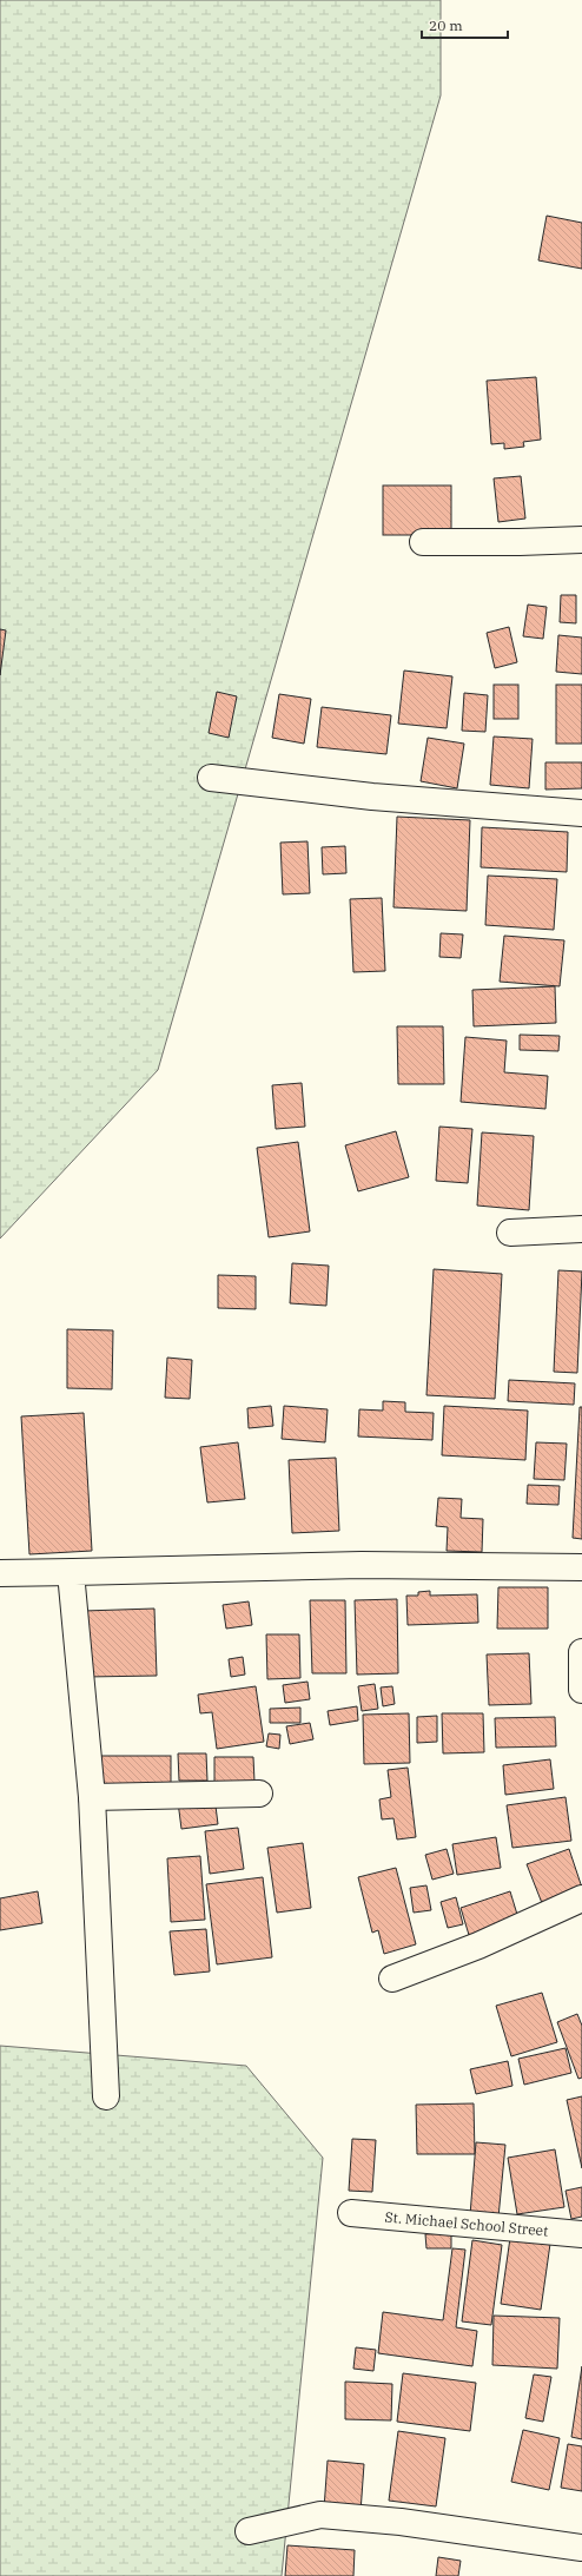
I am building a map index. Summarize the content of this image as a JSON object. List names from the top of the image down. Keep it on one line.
{"streets":{"street":["St. Michael School Street"]},"scale_bar":"20 m"}
